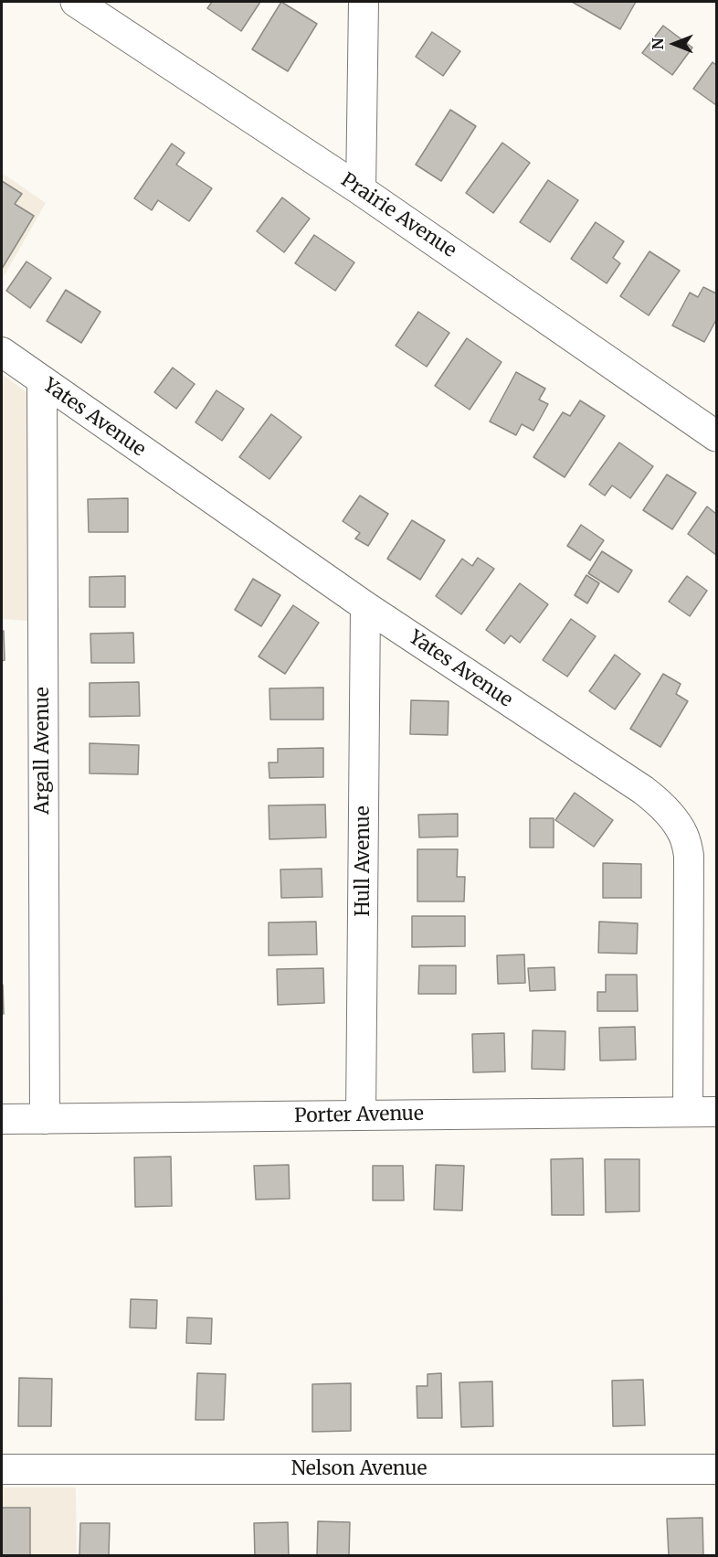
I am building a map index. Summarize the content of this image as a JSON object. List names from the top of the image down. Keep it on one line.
{"streets":{"main road":["Prairie Avenue"],"street":["Yates Avenue","Argall Avenue","Hull Avenue","Porter Avenue","Nelson Avenue"]},"crossings":[["Yates Avenue","Argall Avenue"],["Yates Avenue","Hull Avenue"],["Yates Avenue","Porter Avenue"],["Argall Avenue","Porter Avenue"],["Hull Avenue","Porter Avenue"]],"north":"left"}
